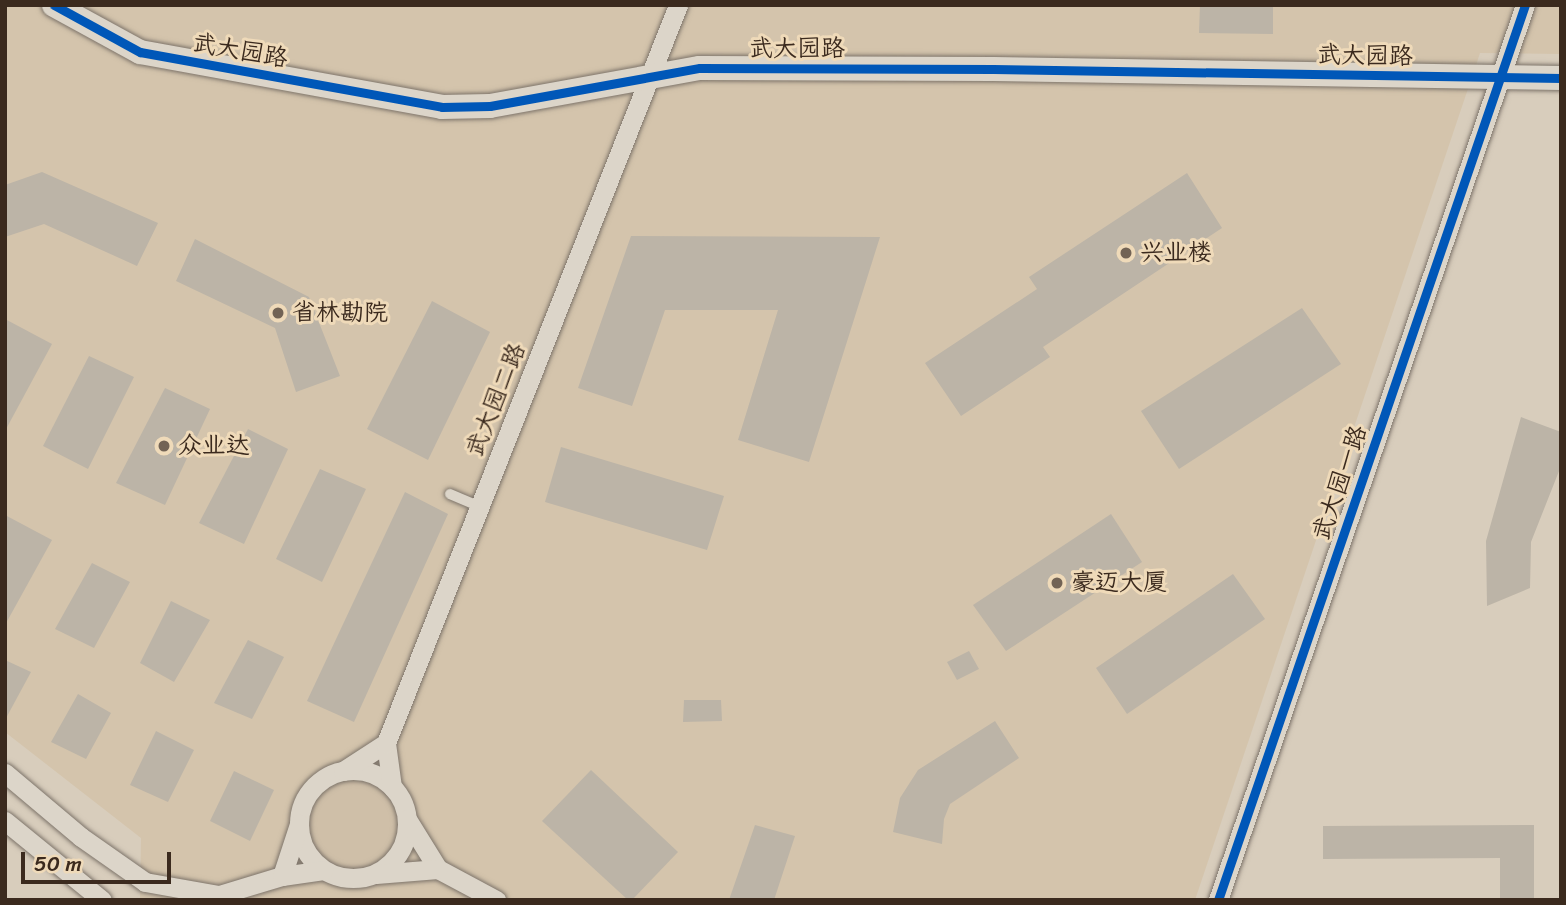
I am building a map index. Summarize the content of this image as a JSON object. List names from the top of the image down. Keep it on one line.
{"streets":{"street":["武大园路","武大园二路","武大园一路"]},"crossings":[["武大园路","武大园二路"],["武大园路","武大园一路"]],"places":["兴业楼","省林勘院","众业达","豪迈大厦"],"scale_bar":"50 m"}
